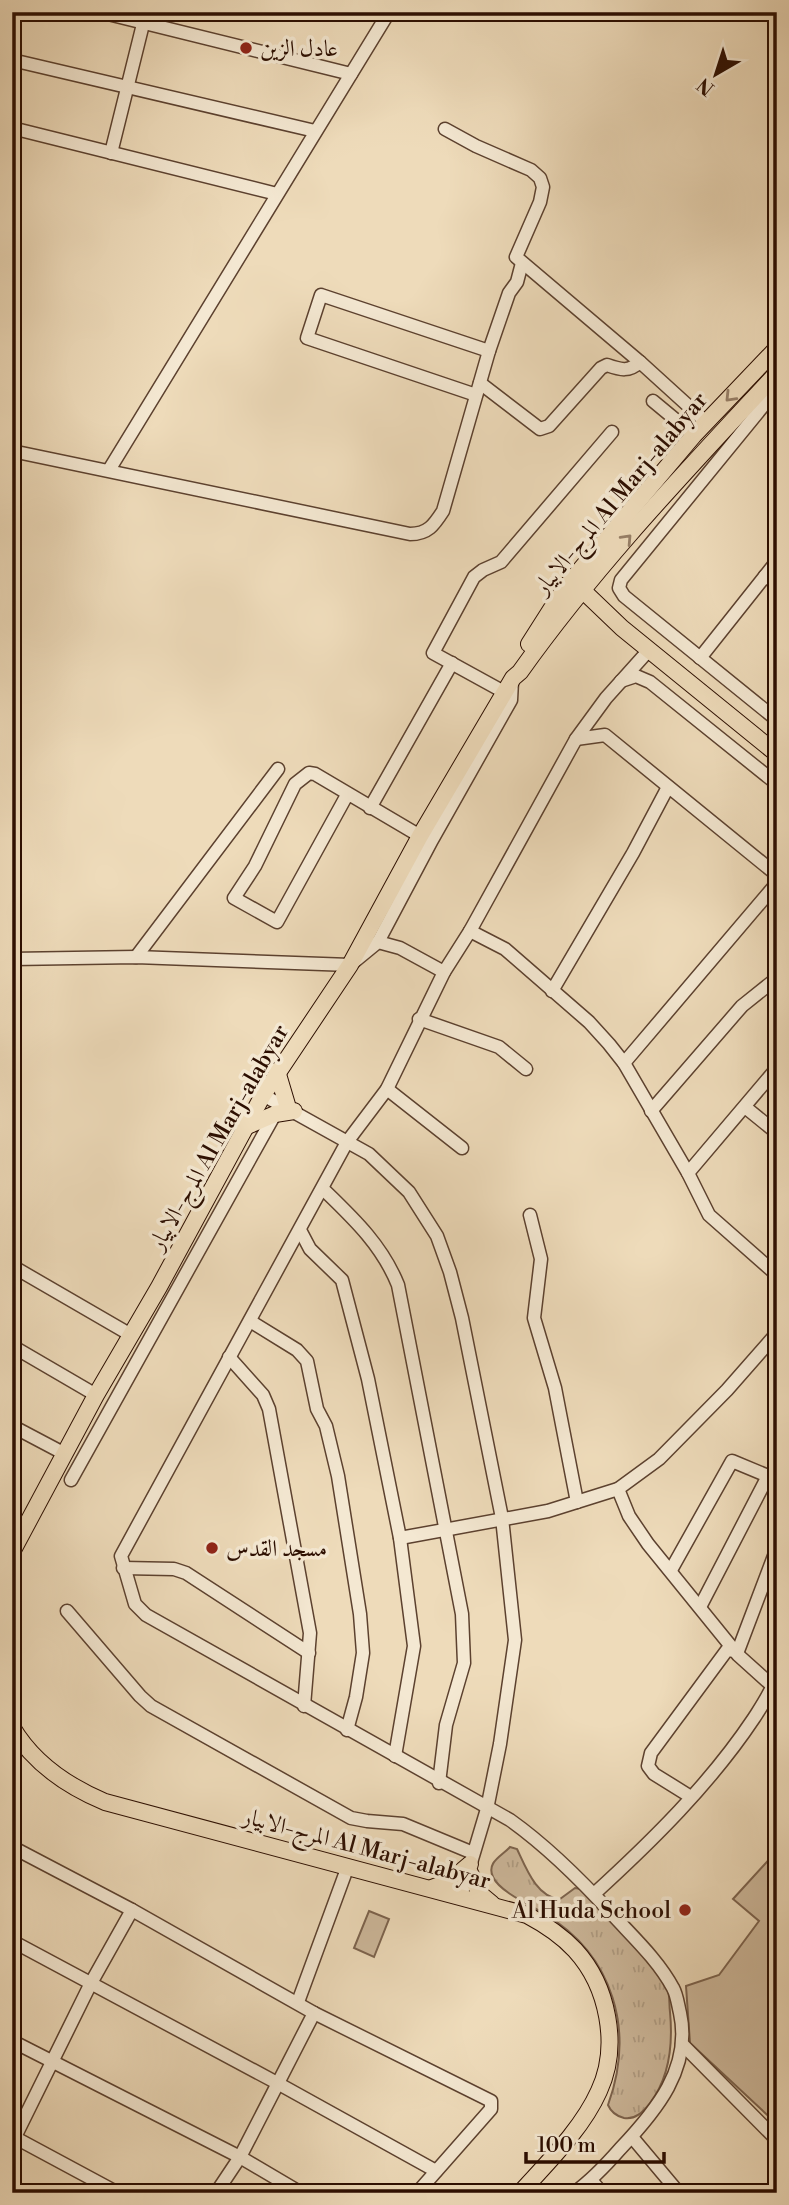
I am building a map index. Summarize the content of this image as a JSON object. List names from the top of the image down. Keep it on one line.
{"streets":{"main road":["المرج-الابيار Al Marj-alabyar"]},"places":["عادل الزين","مسجد القدس","Al Huda School"],"scale_bar":"100 m","north":"bottom left"}
